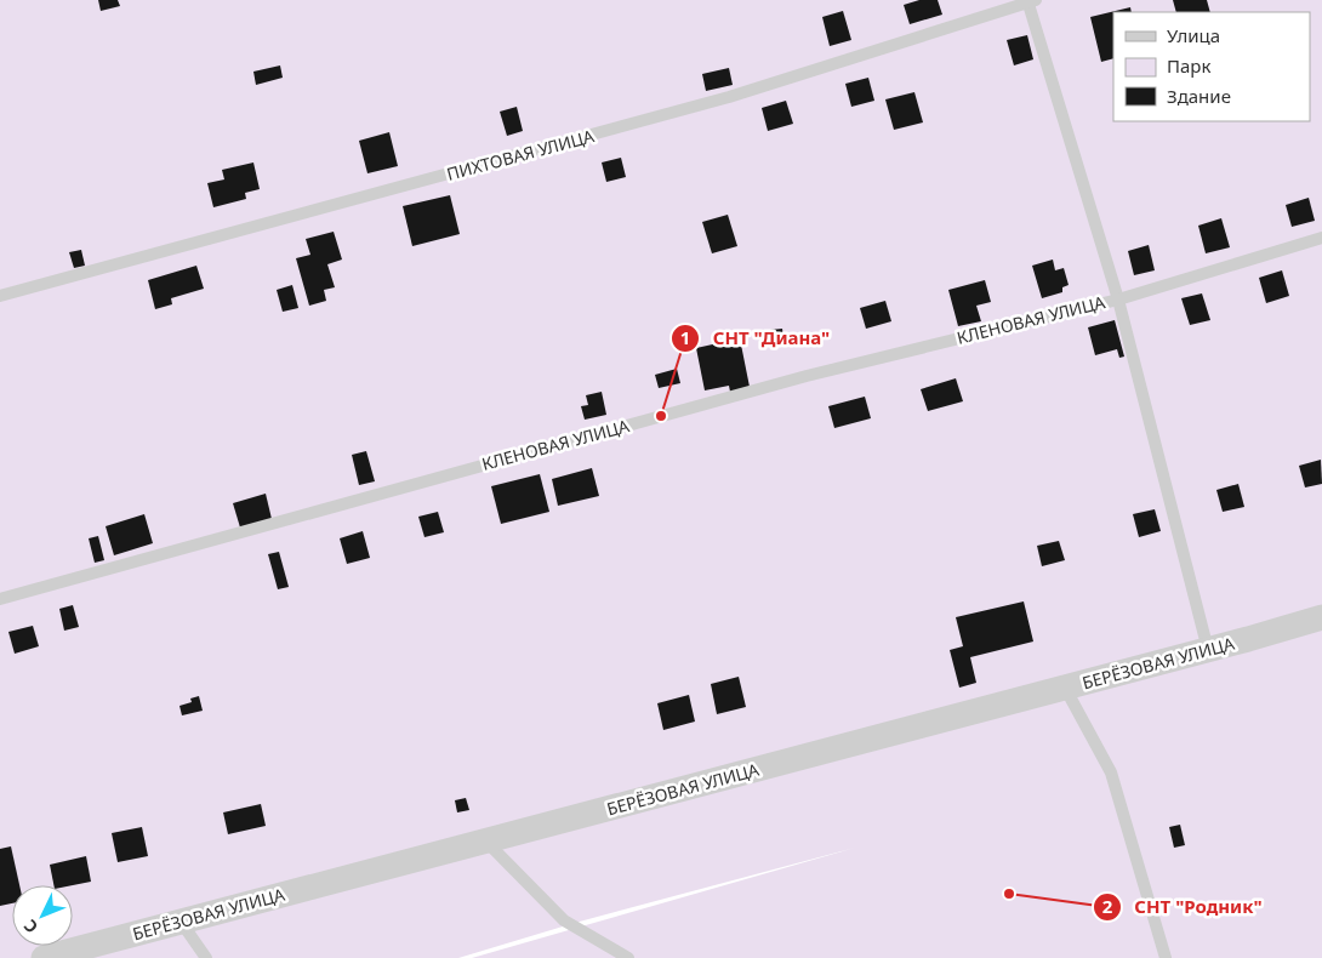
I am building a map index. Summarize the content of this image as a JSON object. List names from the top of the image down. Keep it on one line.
{"streets":{"street":["БЕРЁЗОВАЯ УЛИЦА"],"lane":["ПИХТОВАЯ УЛИЦА","КЛЕНОВАЯ УЛИЦА"]},"places":["СНТ \"Диана\"","СНТ \"Родник\""],"legend":["Улица","Парк","Здание"],"north":"bottom left"}
